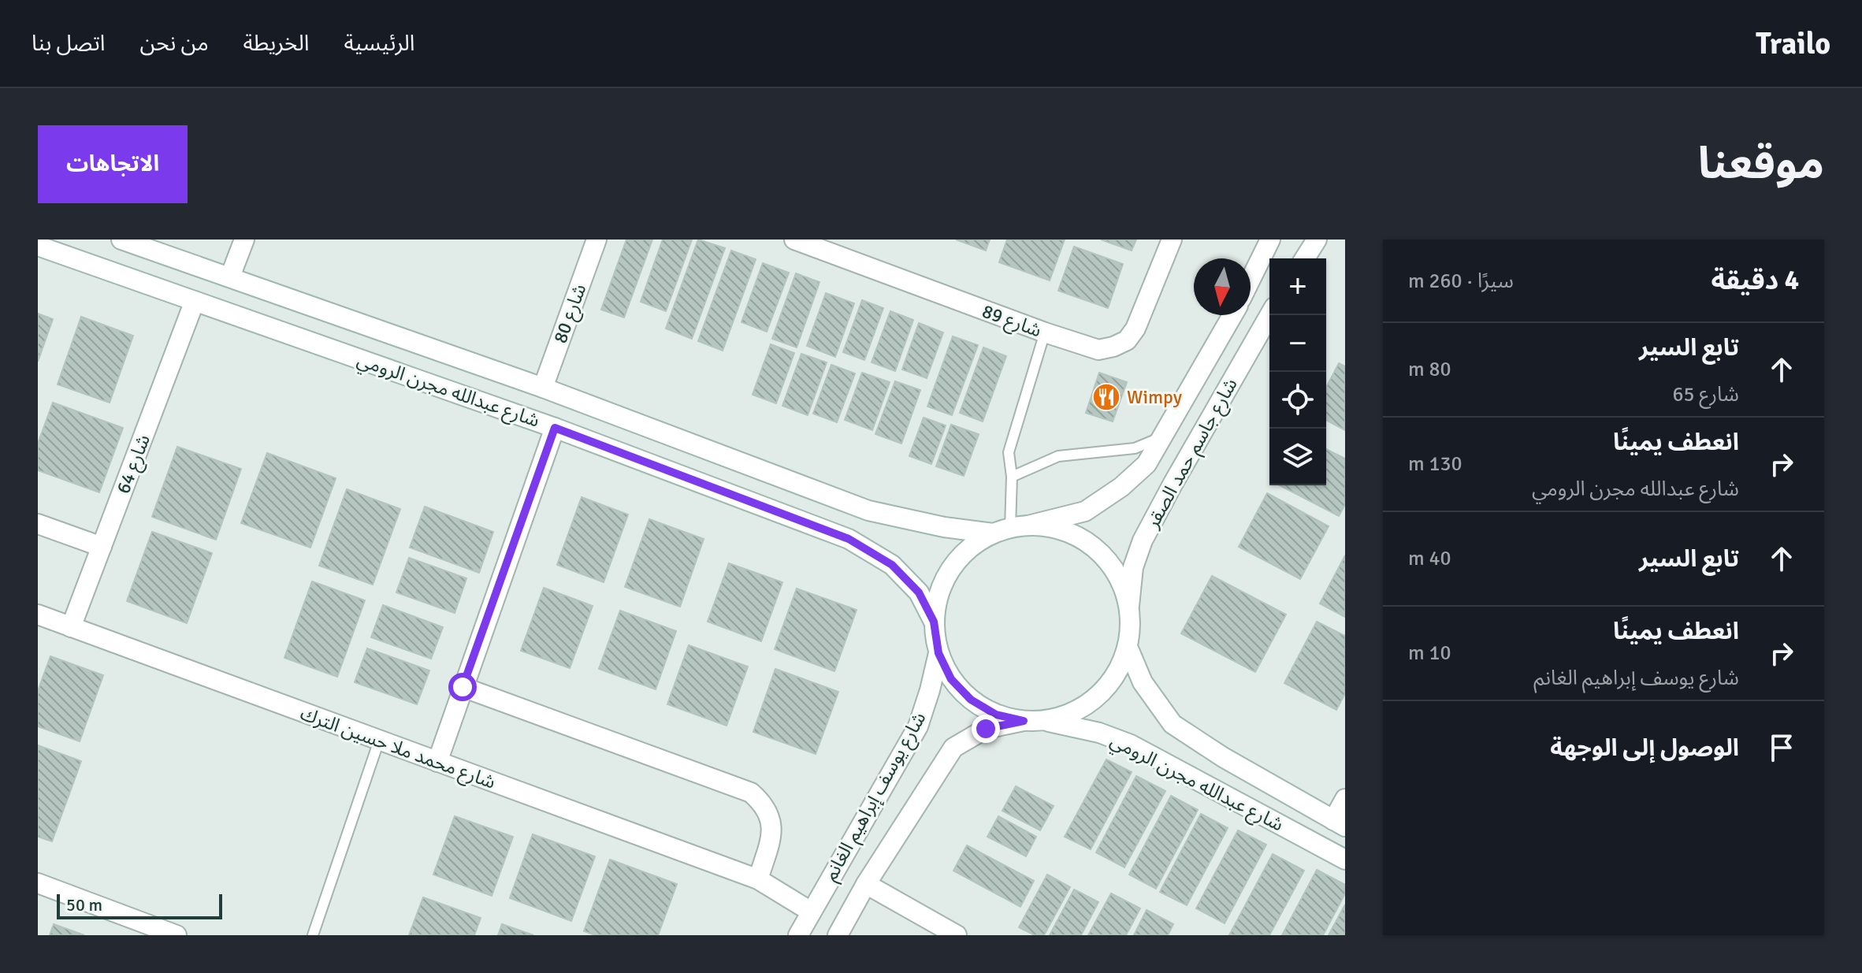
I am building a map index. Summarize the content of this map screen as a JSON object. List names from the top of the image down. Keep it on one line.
{"streets":{"street":["شارع 80","شارع 89","شارع عبدالله مجرن الرومي","شارع جاسم حمد الصقر","شارع 64","شارع محمد ملا حسين الترك","شارع يوسف إبراهيم الغانم"]},"crossings":[["شارع 80","شارع عبدالله مجرن الرومي"],["شارع عبدالله مجرن الرومي","شارع جاسم حمد الصقر"],["شارع عبدالله مجرن الرومي","شارع 64"],["شارع عبدالله مجرن الرومي","شارع يوسف إبراهيم الغانم"],["شارع جاسم حمد الصقر","شارع يوسف إبراهيم الغانم"],["شارع 64","شارع محمد ملا حسين الترك"],["شارع محمد ملا حسين الترك","شارع يوسف إبراهيم الغانم"]],"places":{"restaurant":["Wimpy"]},"scale_bar":"50 m","north":"bottom","page":{"header":"Trailo","nav":["الرئيسية","الخريطة","من نحن","اتصل بنا"],"title":"موقعنا","buttons":"الاتجاهات","heading":["4 دقيقة","سيرًا · 260 m"],"map_buttons":["+","−"],"list":[["تابع السير","شارع 65","80 m"],["انعطف يمينًا","شارع عبدالله مجرن الرومي","130 m"],["تابع السير","40 m"],["انعطف يمينًا","شارع يوسف إبراهيم الغانم","10 m"],"الوصول إلى الوجهة"],"scale":"50 m"}}
